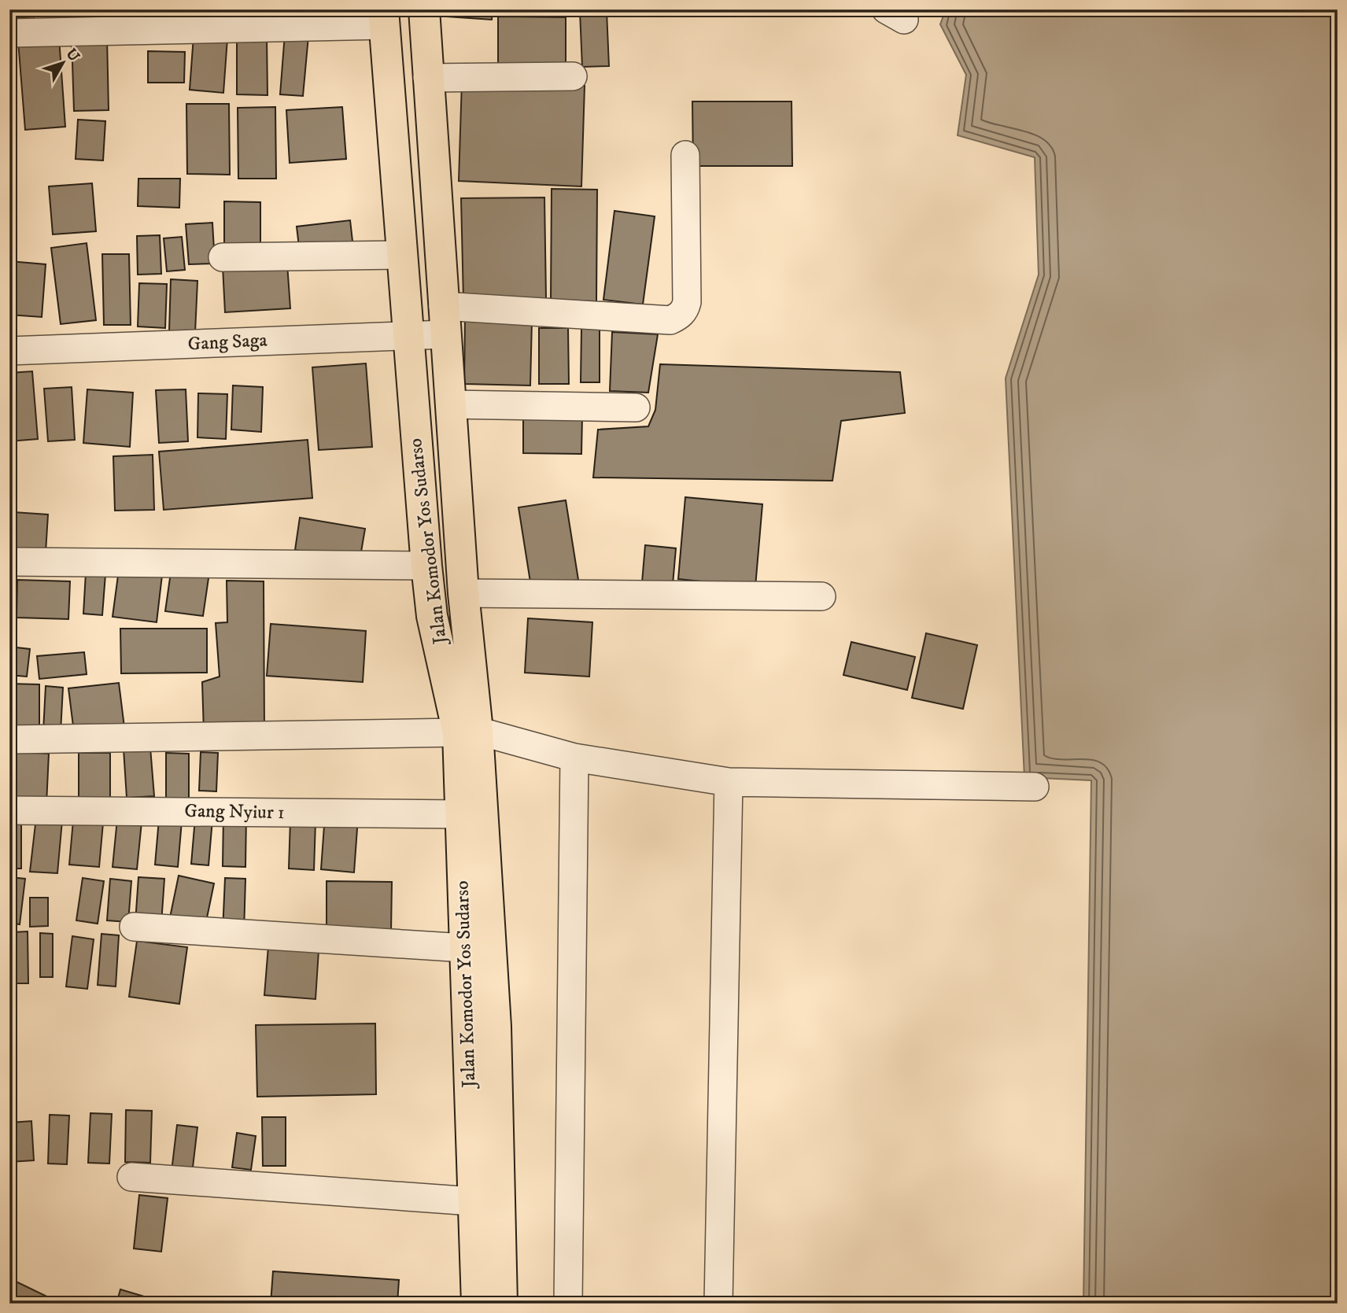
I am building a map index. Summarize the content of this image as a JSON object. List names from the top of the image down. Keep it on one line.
{"streets":{"highway":["Jalan Komodor Yos Sudarso"],"street":["Gang Saga","Gang Nyiur 1"]},"crossings":[["Gang Saga","Jalan Komodor Yos Sudarso"],["Jalan Komodor Yos Sudarso","Gang Nyiur 1"]],"north":"top right"}
